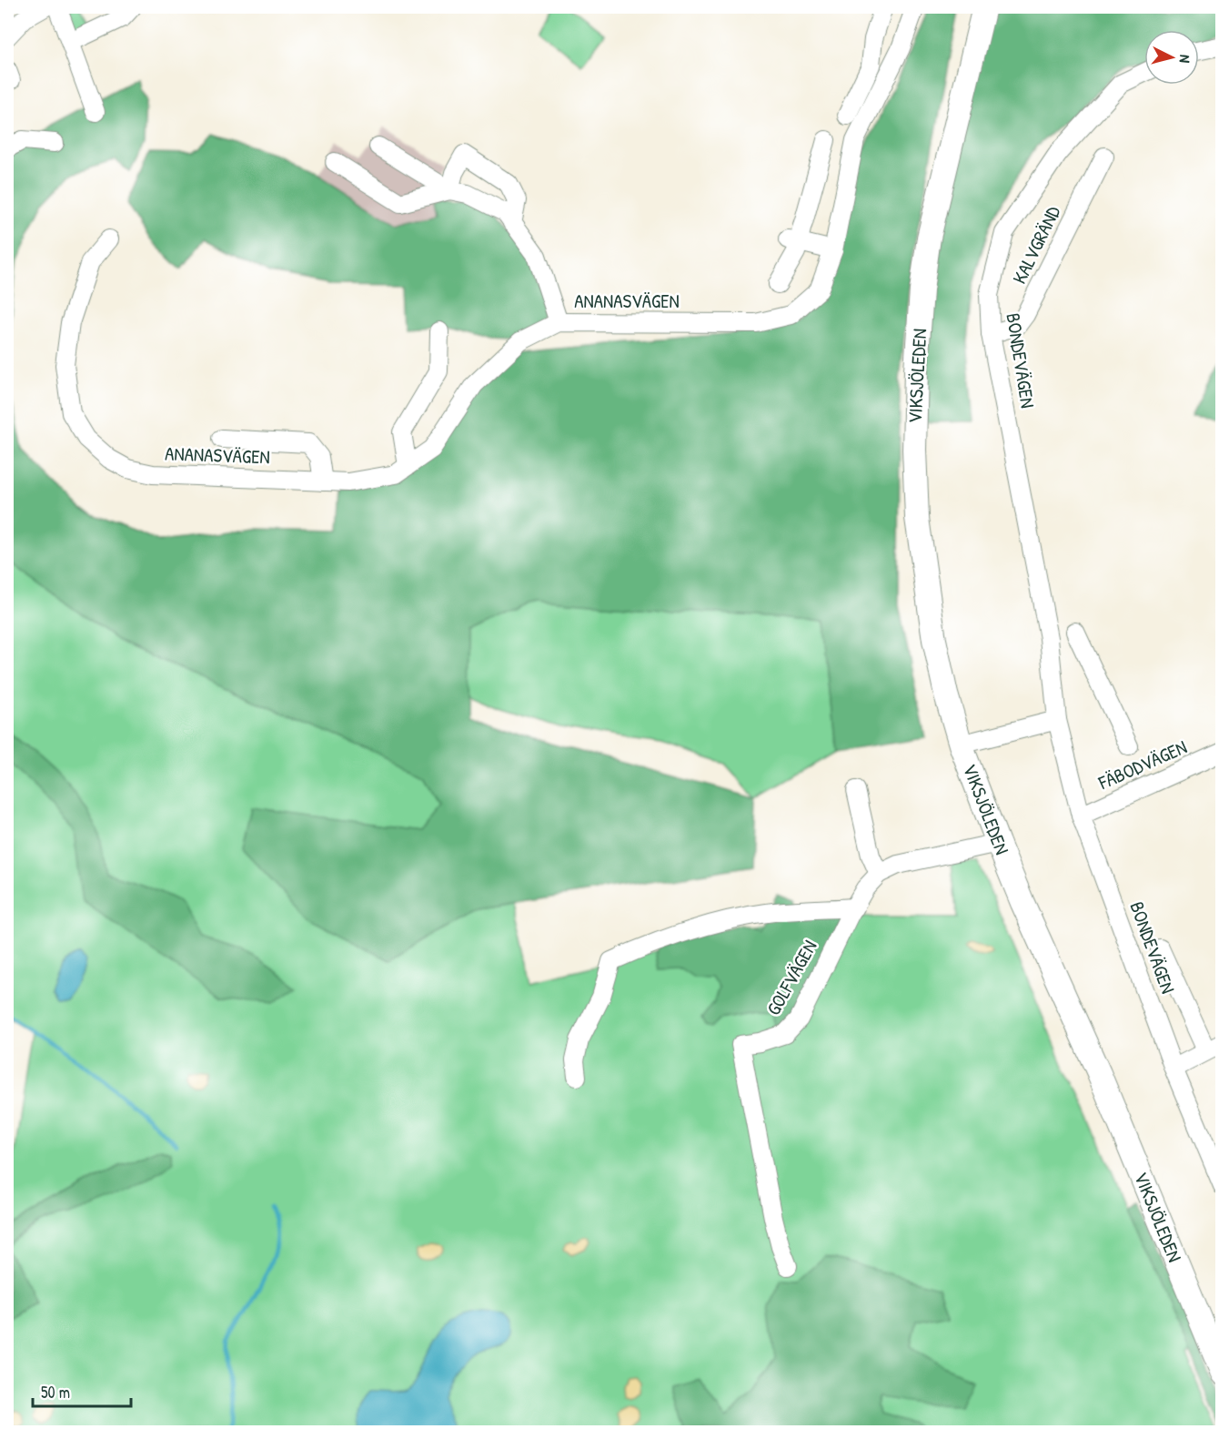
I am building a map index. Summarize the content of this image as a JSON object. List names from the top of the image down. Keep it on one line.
{"streets":{"main road":["VIKSJÖLEDEN"],"street":["KALVGRÄND","ANANASVÄGEN","BONDEVÄGEN","FÄBODVÄGEN","GOLFVÄGEN"]},"crossings":[["KALVGRÄND","BONDEVÄGEN"],["BONDEVÄGEN","FÄBODVÄGEN"],["VIKSJÖLEDEN","GOLFVÄGEN"]],"scale_bar":"50 m","north":"right"}
